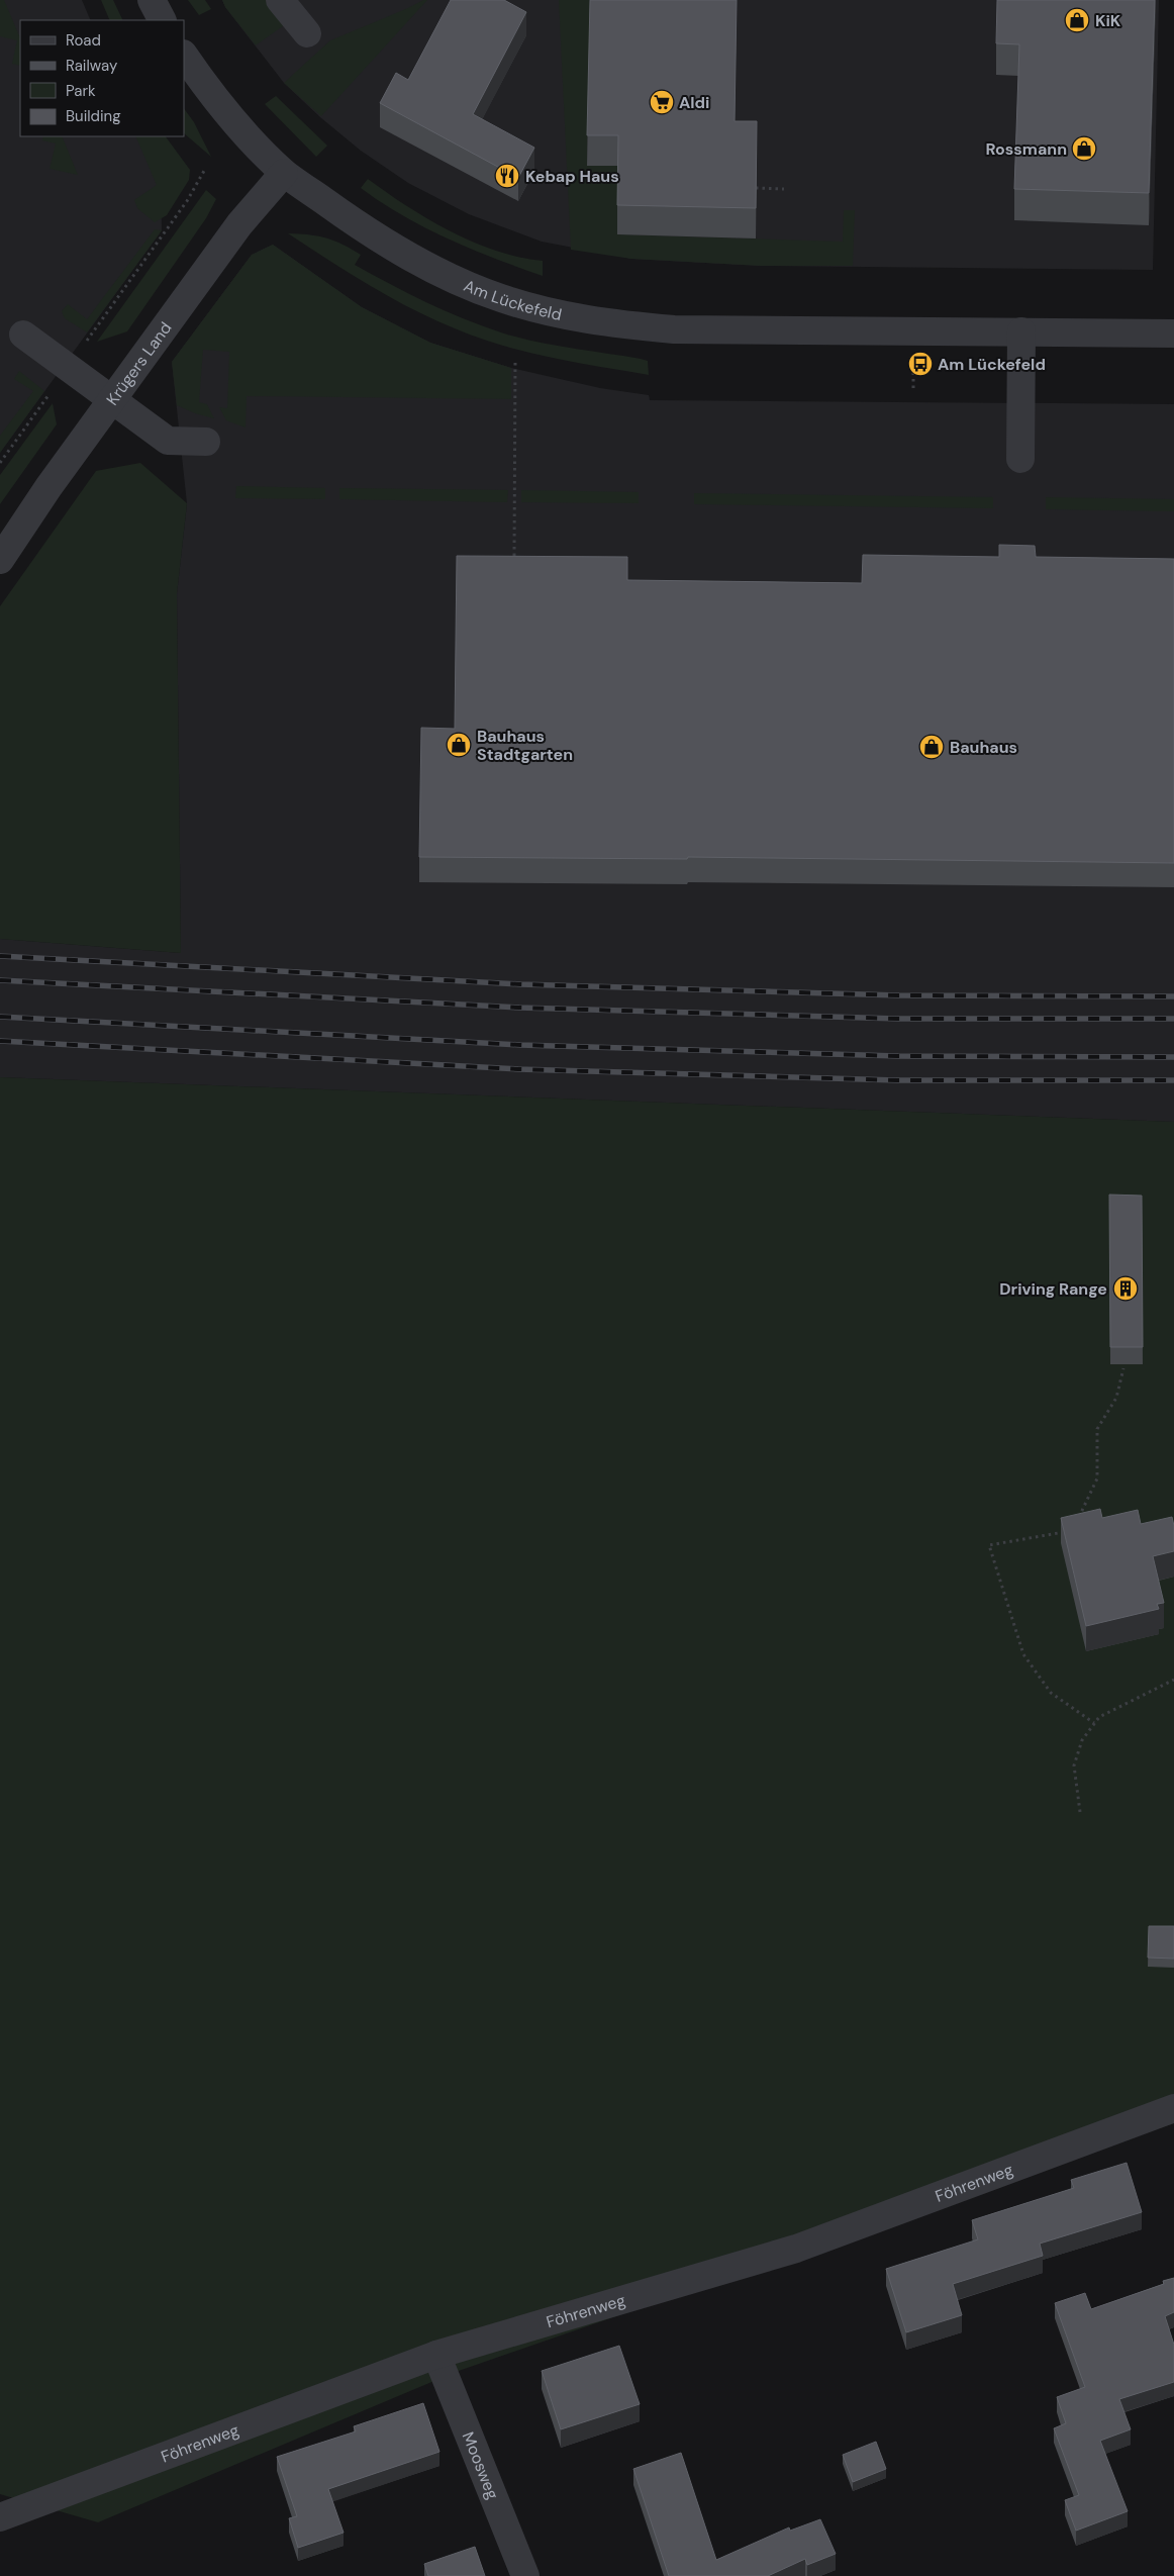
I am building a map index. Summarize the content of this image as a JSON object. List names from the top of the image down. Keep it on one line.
{"streets":{"street":["Am Lückefeld","Krügers Land","Föhrenweg","Moosweg"]},"crossings":[["Am Lückefeld","Krügers Land"],["Föhrenweg","Moosweg"]],"places":{"shop":["KiK","Rossmann","Bauhaus Stadtgarten","Bauhaus"],"supermarket":["Aldi"],"restaurant":["Kebap Haus"],"bus stop":["Am Lückefeld"],"building":["Driving Range"]},"legend":["Road","Railway","Park","Building"]}
